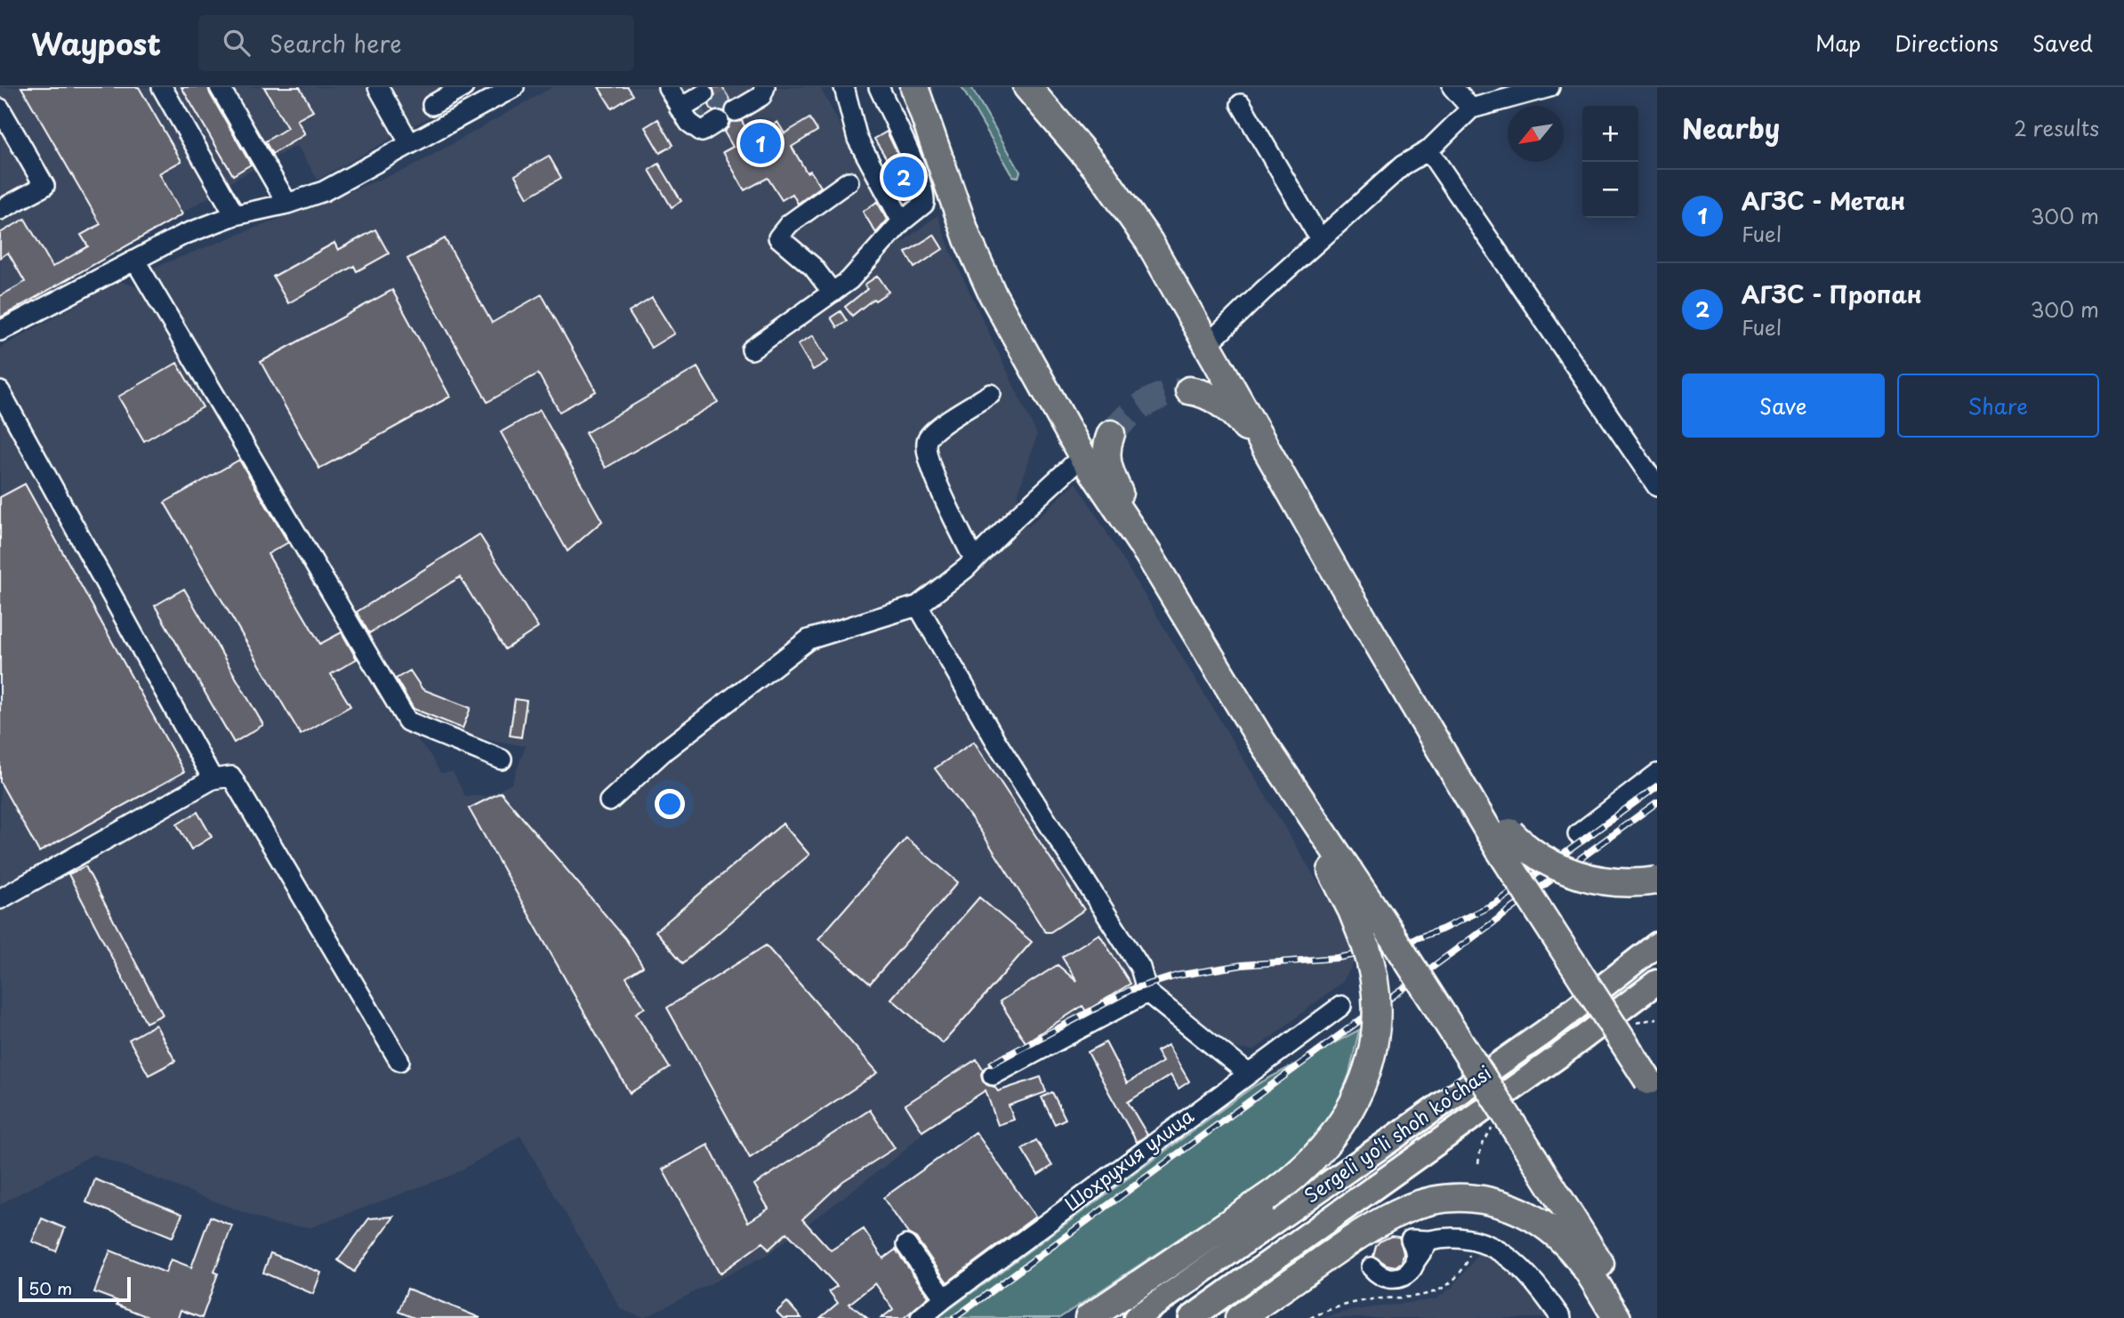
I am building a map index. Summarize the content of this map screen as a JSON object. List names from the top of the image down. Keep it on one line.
{"streets":{"main road":["Sergeli yo‘li shoh ko‘chasi"],"street":["Шохрухия улица"]},"scale_bar":"50 m","north":"bottom left","page":{"header":"Waypost","search":"Search here","nav":["Map","Directions","Saved"],"heading":["Nearby","2 results"],"map_buttons":["+","−"],"pins":["1","2"],"list":[{"mark":"1","name":"АГЗС - Метан","note":"Fuel","value":"300 m"},{"mark":"2","name":"АГЗС - Пропан","note":"Fuel","value":"300 m"}],"buttons":["Save","Share"],"scale":"50 m"}}
